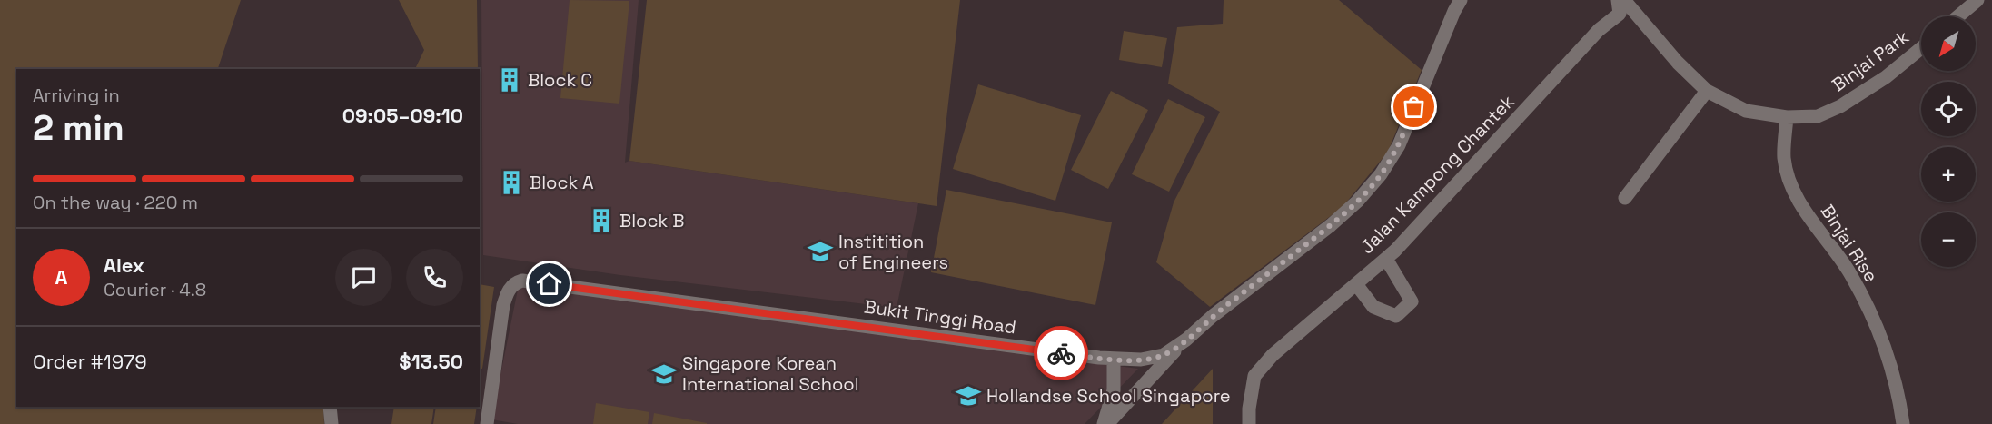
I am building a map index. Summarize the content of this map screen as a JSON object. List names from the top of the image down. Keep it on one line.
{"streets":{"street":["Binjai Park","Jalan Kampong Chantek","Binjai Rise","Bukit Tinggi Road"]},"crossings":[["Binjai Park","Binjai Rise"]],"places":{"building":["Block C","Block A","Block B"],"school or university":["Institition of Engineers","Singapore Korean International School","Hollandse School Singapore"]},"north":"bottom left","page":{"map_buttons":["+","−"],"heading":["2 min","Arriving in","09:05–09:10"],"panel":["Alex","Courier · 4.8","Order #1979","$13.50"],"bar":"On the way · 220 m","round":"A"}}
